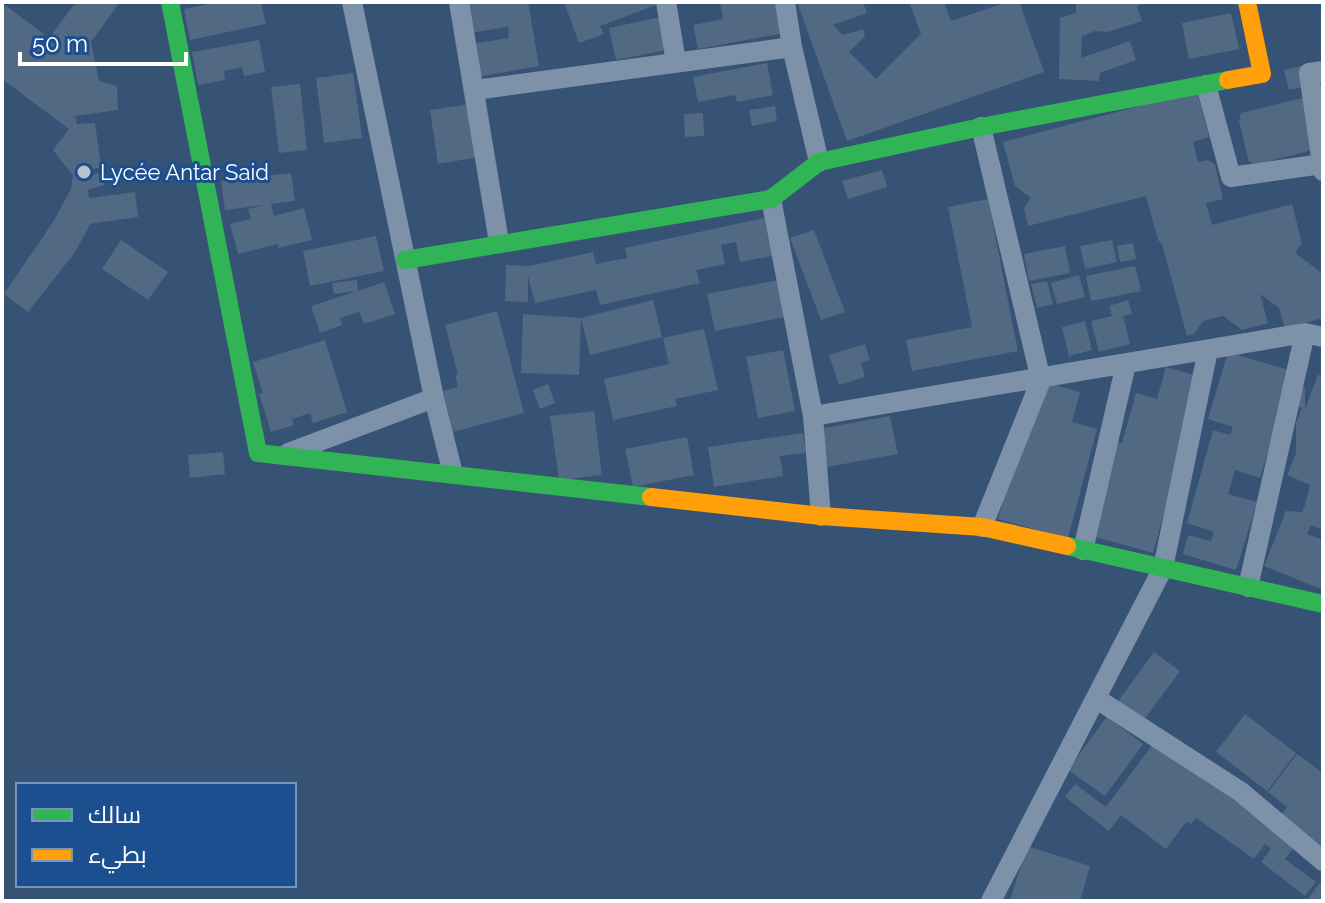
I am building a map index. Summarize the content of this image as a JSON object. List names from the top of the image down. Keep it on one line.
{"places":["Lycée Antar Said"],"legend":["سالك","بطيء"],"scale_bar":"50 m"}
